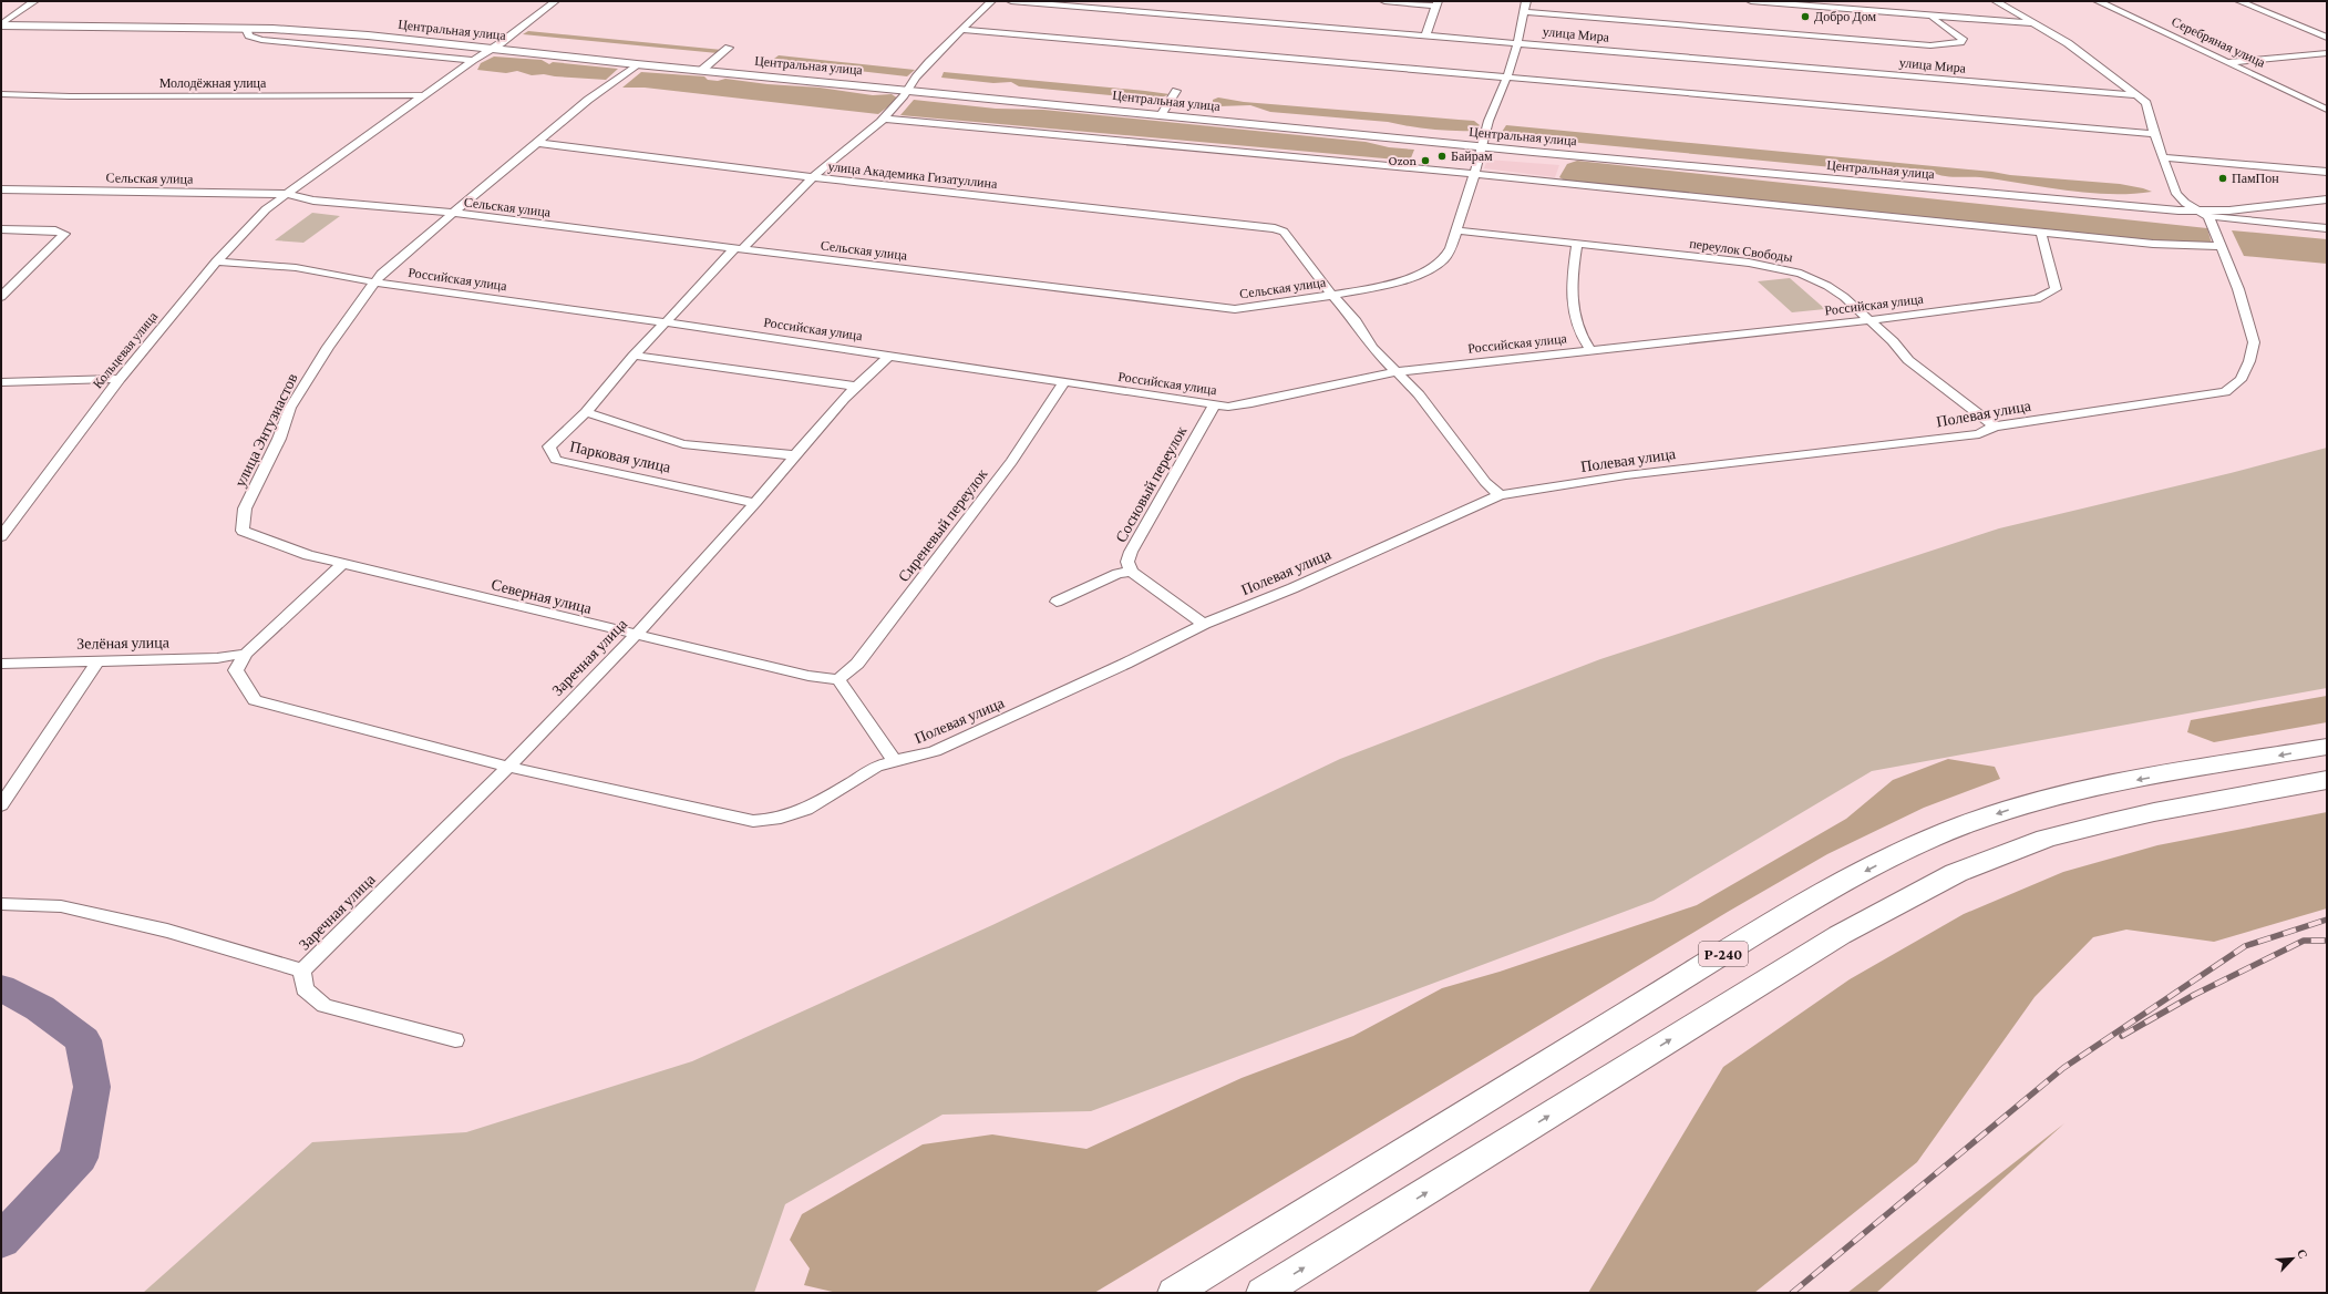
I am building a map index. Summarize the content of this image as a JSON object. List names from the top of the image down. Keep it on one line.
{"streets":{"highway":["Р-240"],"street":["Центральная улица","улица Мира","Серебряная улица","Молодёжная улица","улица Академика Гизатуллина","Сельская улица","переулок Свободы","Российская улица","Кольцевая улица","Полевая улица","улица Энтузиастов","Парковая улица","Сосновый переулок","Сиреневый переулок","Северная улица","Зелёная улица","Заречная улица"]},"crossings":[["Центральная улица","Сельская улица"],["Центральная улица","Кольцевая улица"],["Центральная улица","Полевая улица"],["Центральная улица","улица Энтузиастов"],["Центральная улица","Парковая улица"],["улица Мира","Сельская улица"],["Молодёжная улица","Кольцевая улица"],["улица Академика Гизатуллина","Сельская улица"],["улица Академика Гизатуллина","улица Энтузиастов"],["улица Академика Гизатуллина","Парковая улица"],["Сельская улица","переулок Свободы"],["Сельская улица","Кольцевая улица"],["Сельская улица","улица Энтузиастов"],["Сельская улица","Парковая улица"],["переулок Свободы","Российская улица"],["переулок Свободы","Полевая улица"],["Российская улица","Кольцевая улица"],["Российская улица","улица Энтузиастов"],["Российская улица","Парковая улица"],["Российская улица","Сосновый переулок"],["Российская улица","Сиреневый переулок"],["Российская улица","Заречная улица"],["Полевая улица","Зелёная улица"],["Полевая улица","Заречная улица"],["улица Энтузиастов","Северная улица"],["Парковая улица","Заречная улица"],["Сиреневый переулок","Северная улица"],["Северная улица","Заречная улица"]],"places":["Добро Дом","Байрам","Ozon","ПамПон"],"north":"top right"}
